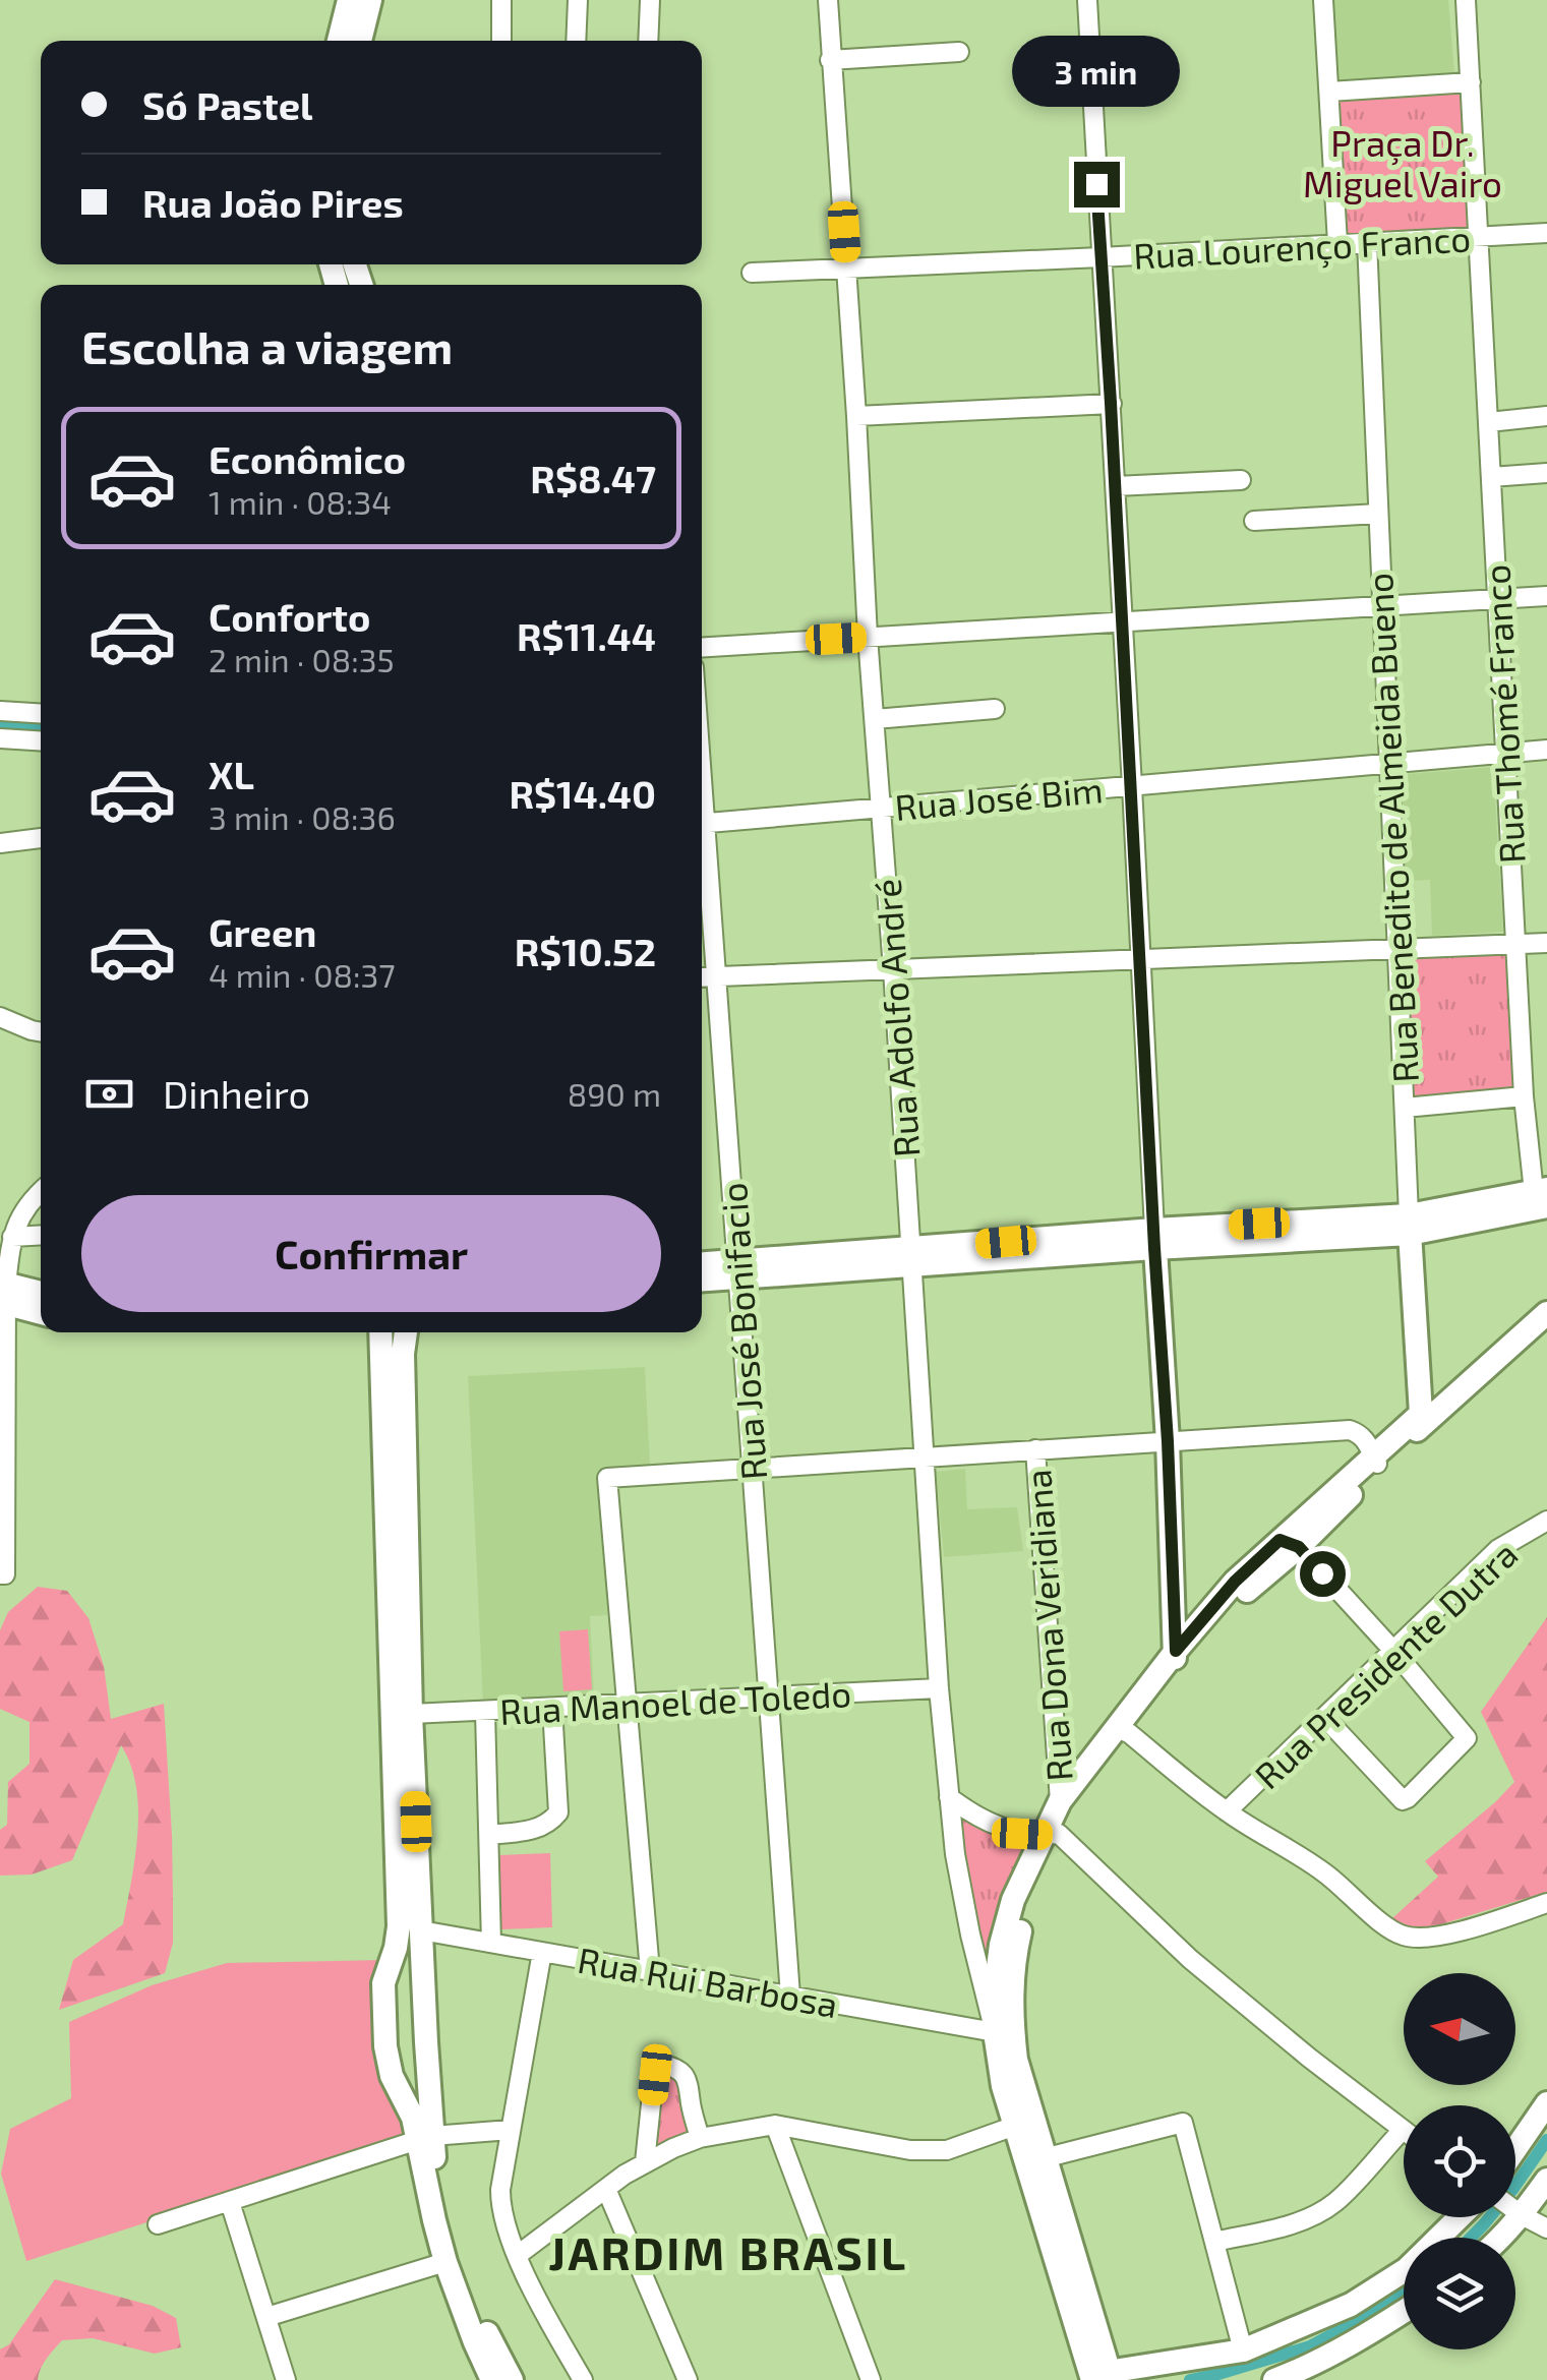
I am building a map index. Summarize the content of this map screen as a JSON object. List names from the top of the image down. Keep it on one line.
{"streets":{"main road":["Rua Benedito de Almeida Bueno"],"street":["Rua Lourenço Franco","Rua Thomé Franco","Rua José Bim","Rua Adolfo André","Rua José Bonifacio","Rua Dona Veridiana","Rua Presidente Dutra","Rua Manoel de Toledo","Rua Rui Barbosa"]},"crossings":[["Rua Lourenço Franco","Rua Thomé Franco"],["Rua Lourenço Franco","Rua Benedito de Almeida Bueno"],["Rua Lourenço Franco","Rua Adolfo André"],["Rua Thomé Franco","Rua José Bim"],["Rua José Bim","Rua Benedito de Almeida Bueno"],["Rua José Bim","Rua Adolfo André"],["Rua Adolfo André","Rua Manoel de Toledo"],["Rua Adolfo André","Rua Rui Barbosa"],["Rua José Bonifacio","Rua Manoel de Toledo"],["Rua José Bonifacio","Rua Rui Barbosa"]],"districts":["JARDIM BRASIL"],"parks":["Praça Dr. Miguel Vairo"],"north":"left","page":{"bubble":"3 min","banner":["Só Pastel","Rua João Pires"],"heading":"Escolha a viagem","list":[{"name":"Econômico","note":"1 min · 08:34","value":"R$8.47"},{"name":"Conforto","note":"2 min · 08:35","value":"R$11.44"},{"name":"XL","note":"3 min · 08:36","value":"R$14.40"},{"name":"Green","note":"4 min · 08:37","value":"R$10.52"}],"pay":["Dinheiro","890 m"],"buttons":"Confirmar"}}
